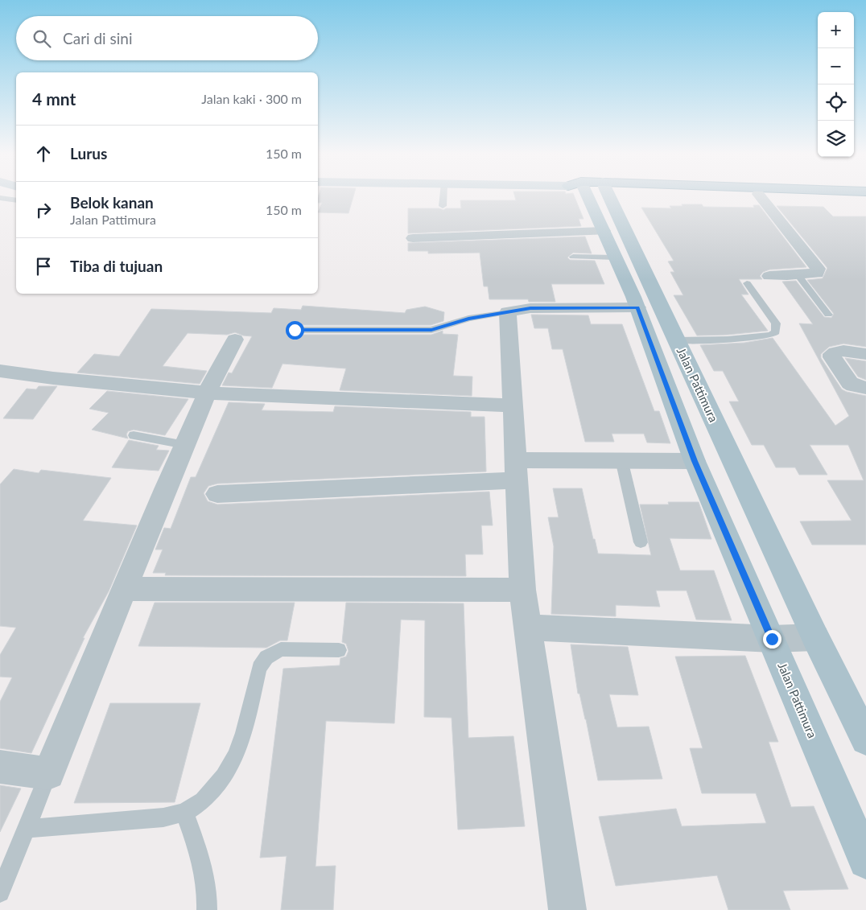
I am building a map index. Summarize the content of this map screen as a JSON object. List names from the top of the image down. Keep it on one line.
{"streets":{"main road":["Jalan Pattimura"]},"page":{"map_buttons":["+","−"],"search":"Cari di sini","heading":["4 mnt","Jalan kaki · 300 m"],"list":[["Lurus","150 m"],["Belok kanan","Jalan Pattimura","150 m"],"Tiba di tujuan"]}}
